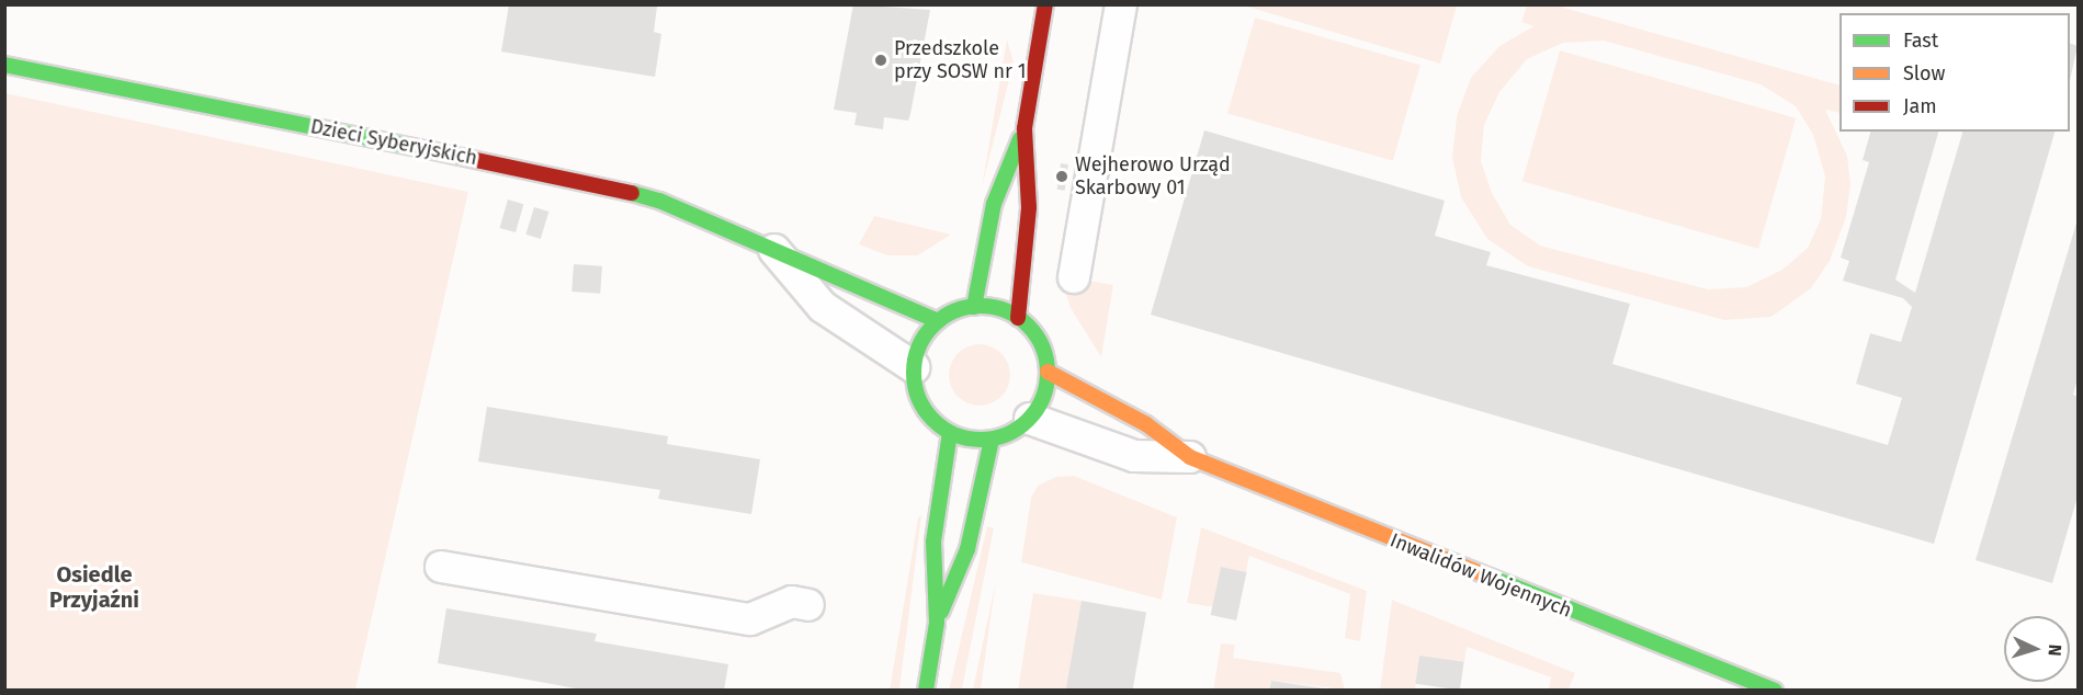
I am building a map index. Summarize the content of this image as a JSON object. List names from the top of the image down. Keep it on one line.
{"streets":{"street":["Dzieci Syberyjskich","Inwalidów Wojennych"]},"crossings":[["Dzieci Syberyjskich","Inwalidów Wojennych"]],"districts":["Osiedle Przyjaźni"],"places":["Przedszkole przy SOSW nr 1","Wejherowo Urząd Skarbowy 01"],"legend":["Fast","Slow","Jam"],"north":"right"}
